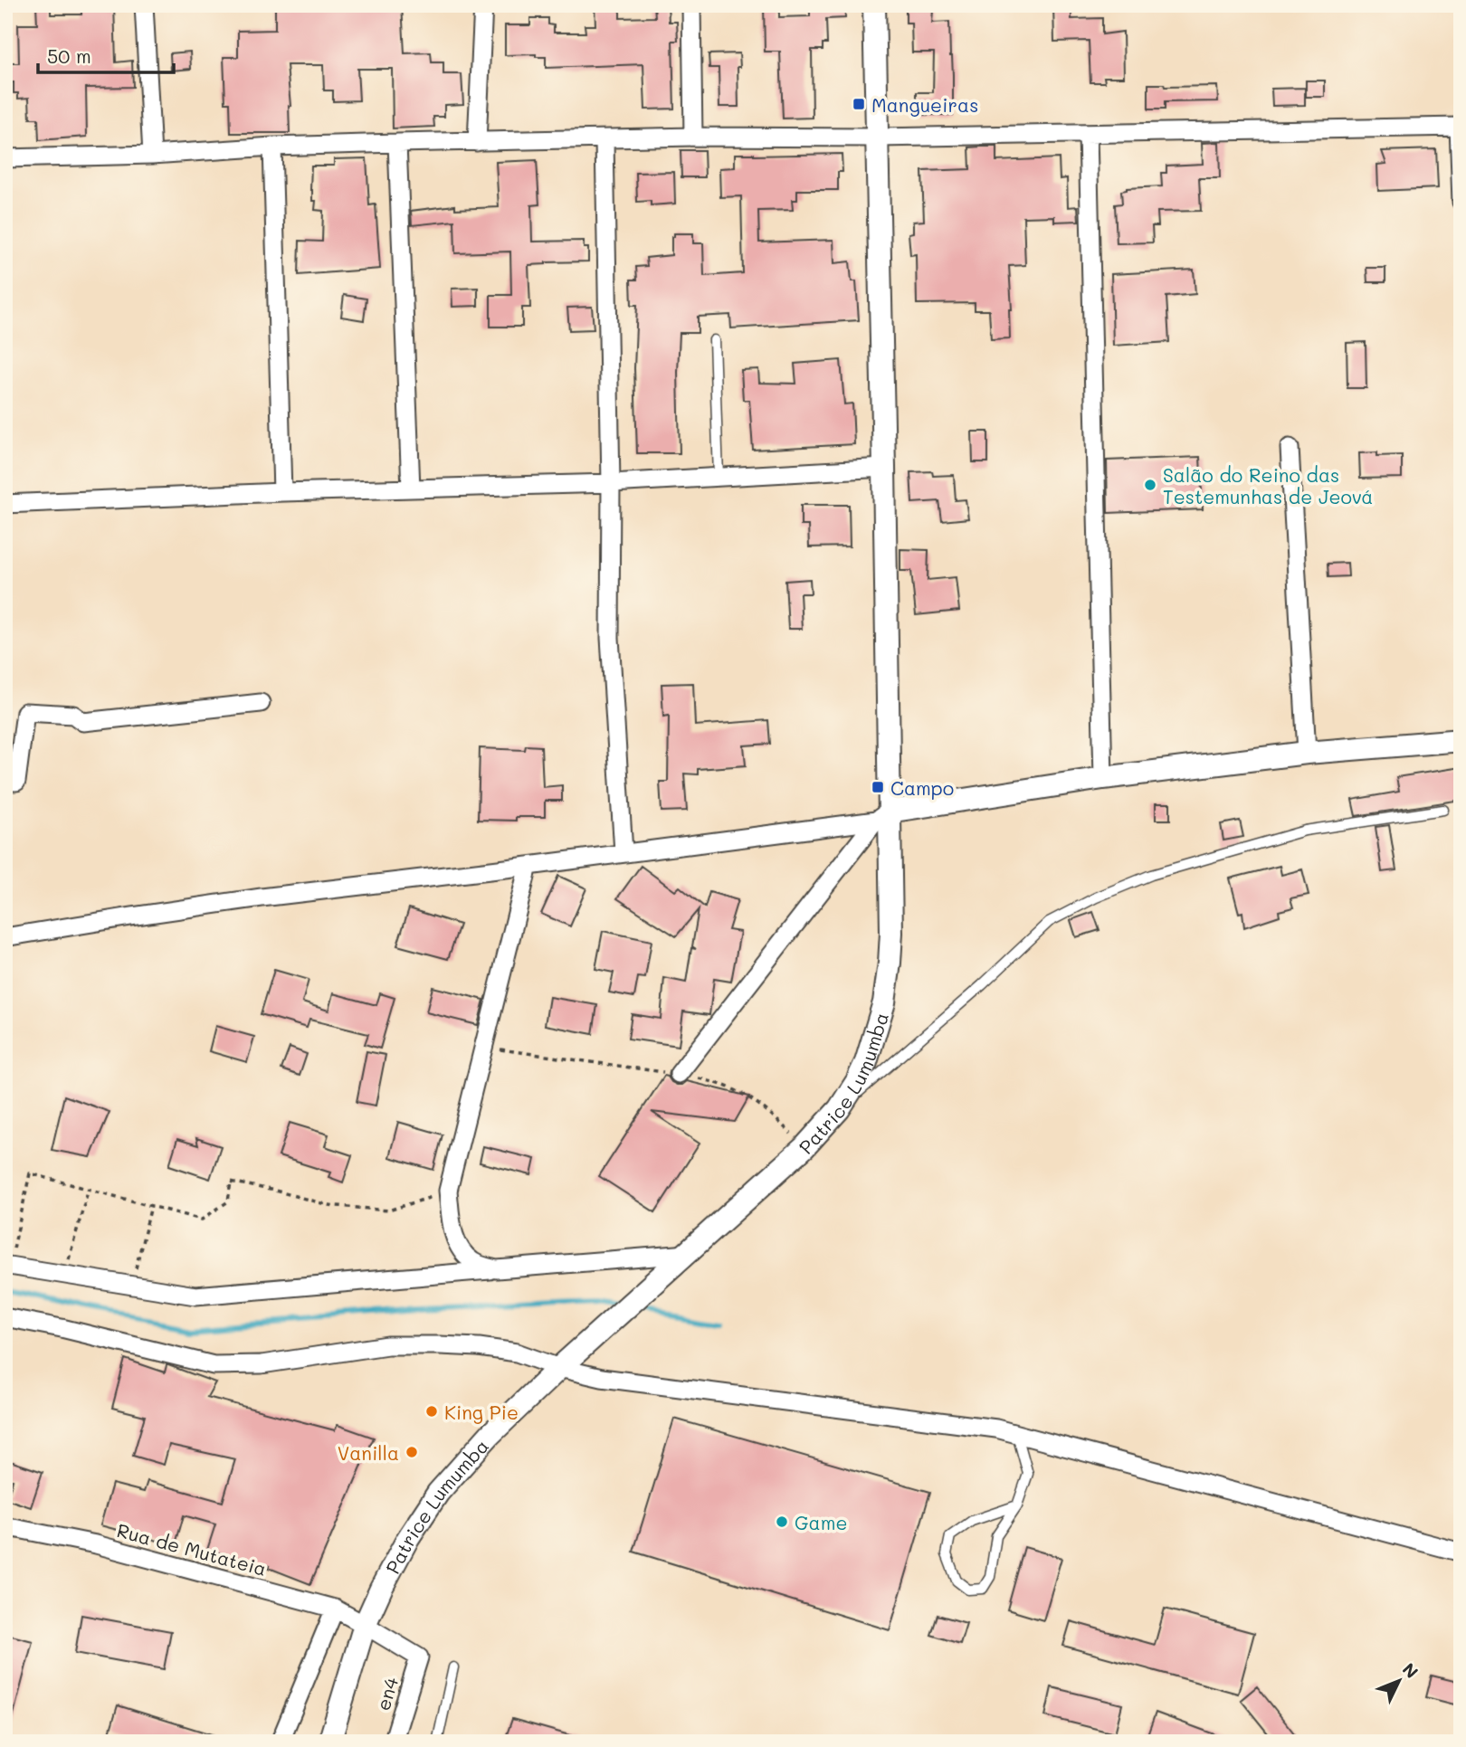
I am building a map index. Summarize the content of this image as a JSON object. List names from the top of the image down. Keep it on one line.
{"streets":{"street":["Patrice Lumumba","Rua de Mutateia","en4"]},"crossings":[["Patrice Lumumba","Rua de Mutateia"],["Rua de Mutateia","en4"]],"places":{"transit":["Mangueiras","Campo"],"other":["Salão do Reino das Testemunhas de Jeová","King Pie","Vanilla","Game"]},"scale_bar":"50 m","north":"top right"}
